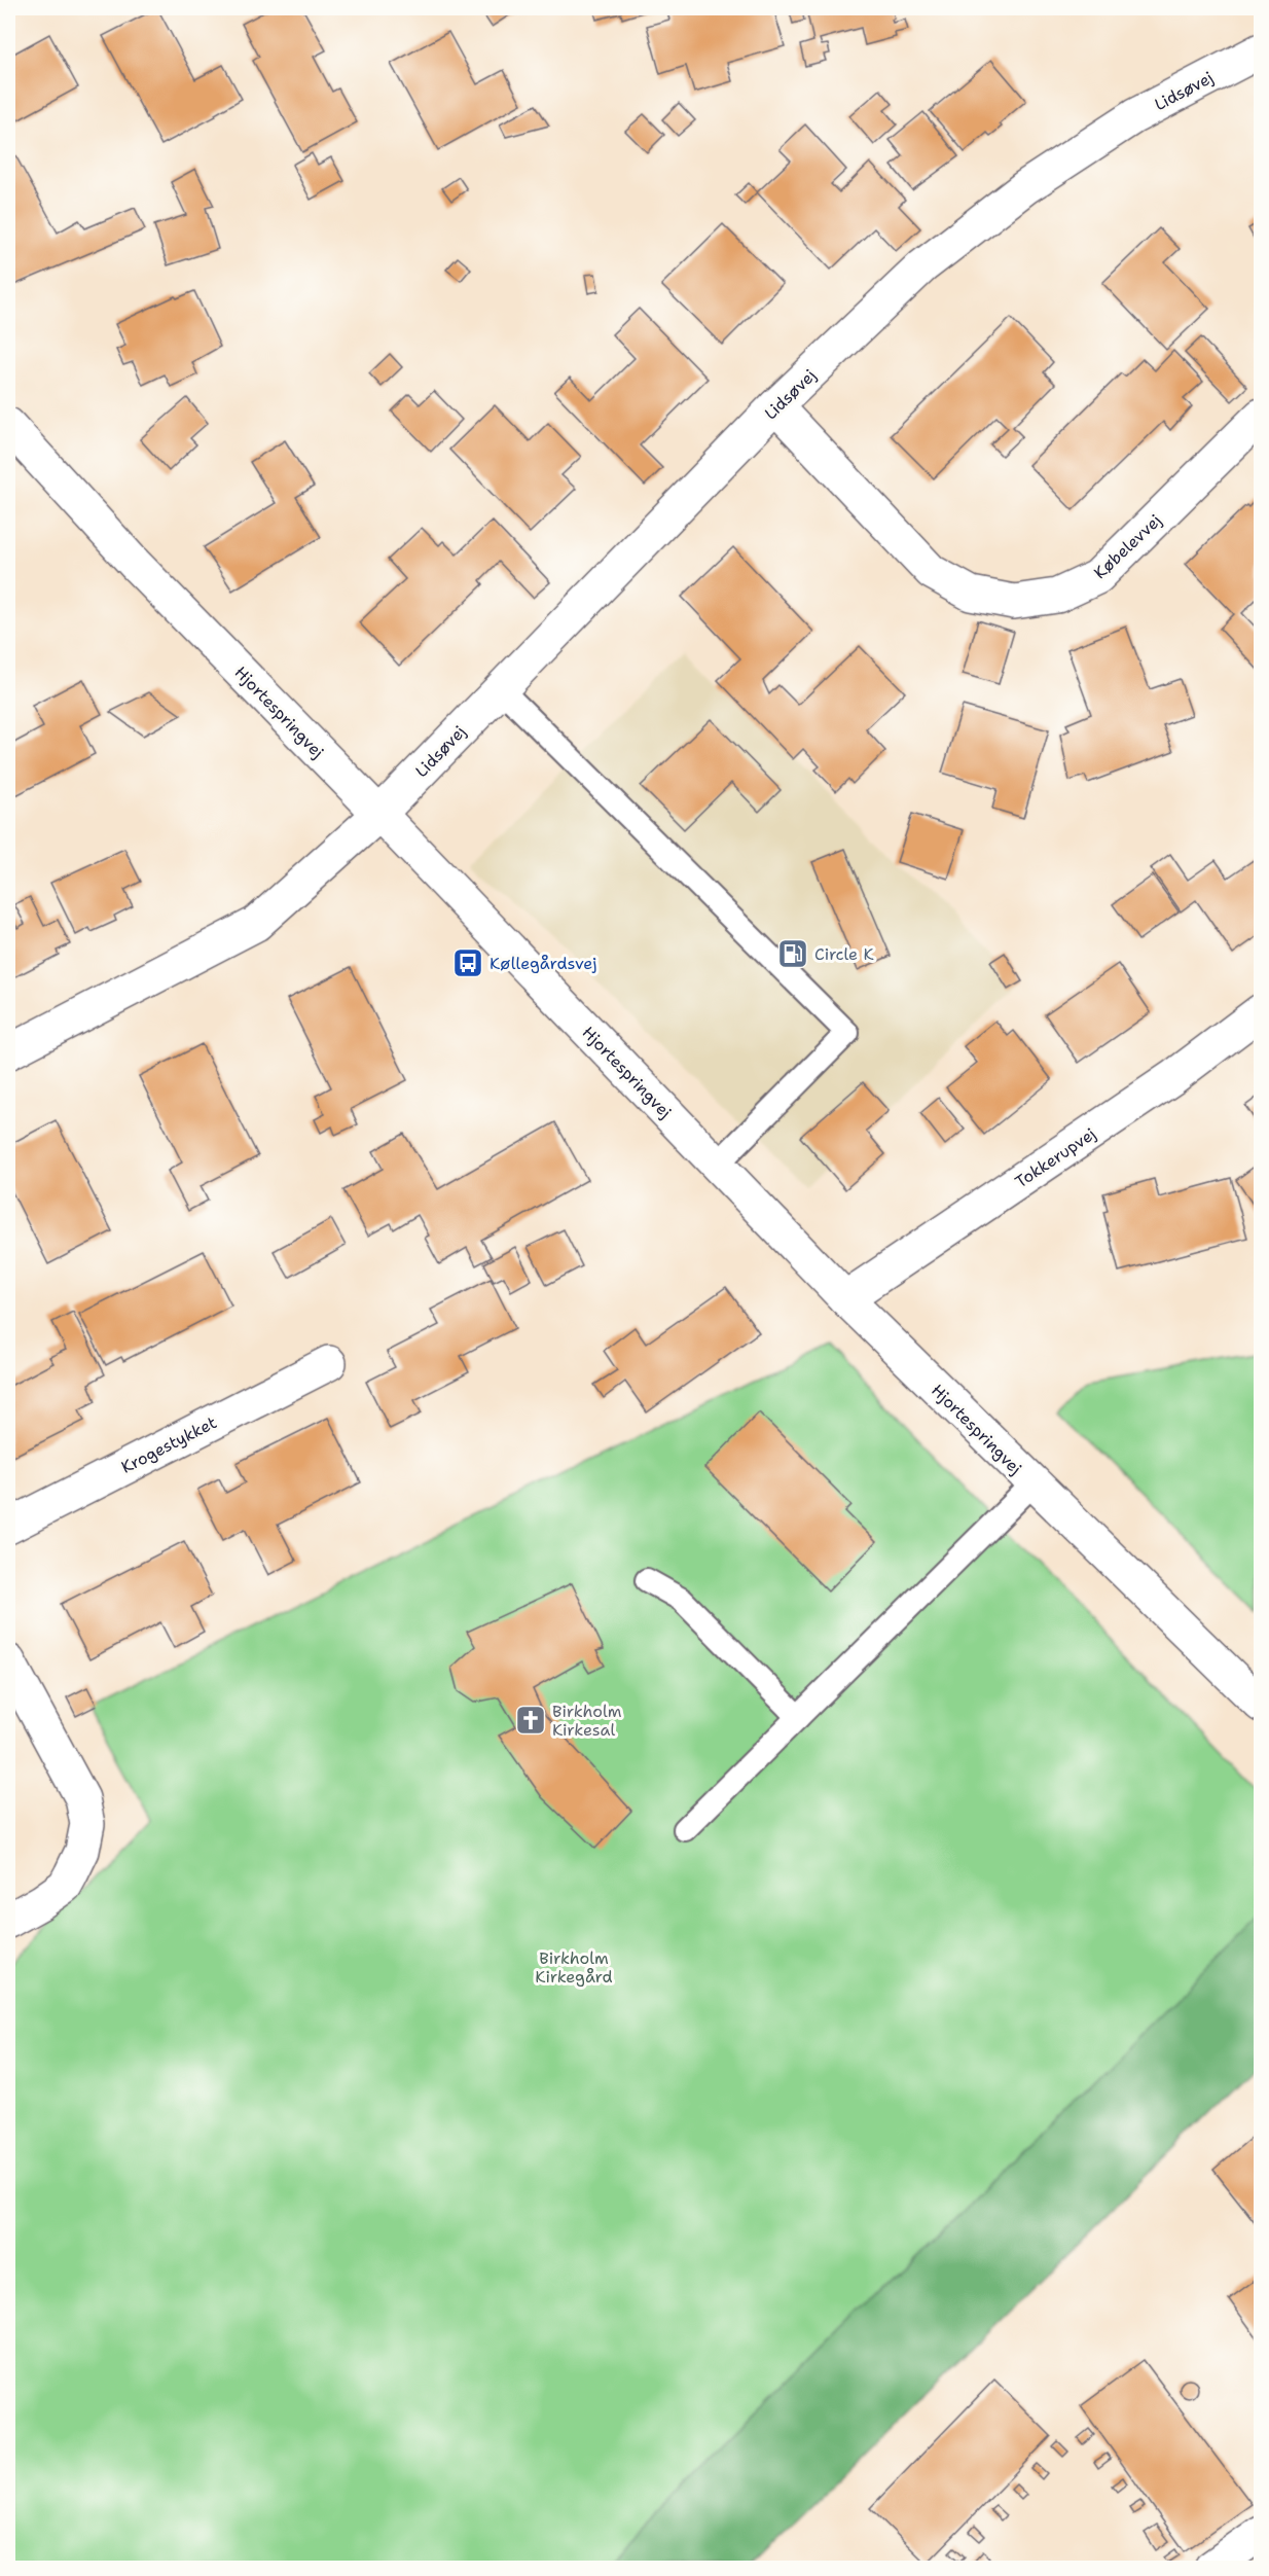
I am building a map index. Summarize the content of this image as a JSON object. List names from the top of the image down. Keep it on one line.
{"streets":{"street":["Lidsøvej","Købelevvej","Hjortespringvej","Tokkerupvej","Krogestykket"]},"crossings":[["Lidsøvej","Købelevvej"],["Lidsøvej","Hjortespringvej"],["Hjortespringvej","Tokkerupvej"]],"parks":["Birkholm Kirkegård"],"places":{"fuel station":["Circle K"],"bus stop":["Køllegårdsvej"],"church":["Birkholm Kirkesal"]}}
